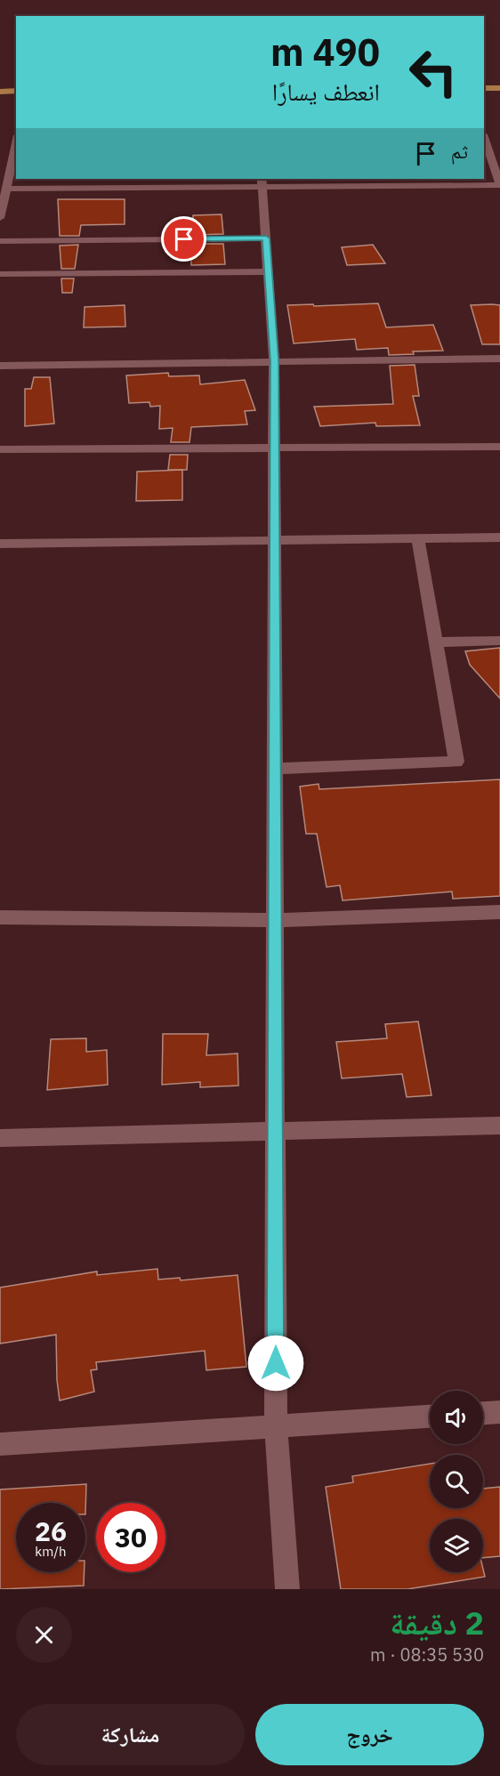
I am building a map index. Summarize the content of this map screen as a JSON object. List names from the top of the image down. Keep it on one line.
{"page":{"turn":["490 m","انعطف يسارًا"],"then":"ثم","speed":"26 km/h","limit":"30","heading":["2 دقيقة","530 m · 08:35"],"buttons":["خروج","مشاركة"]}}
